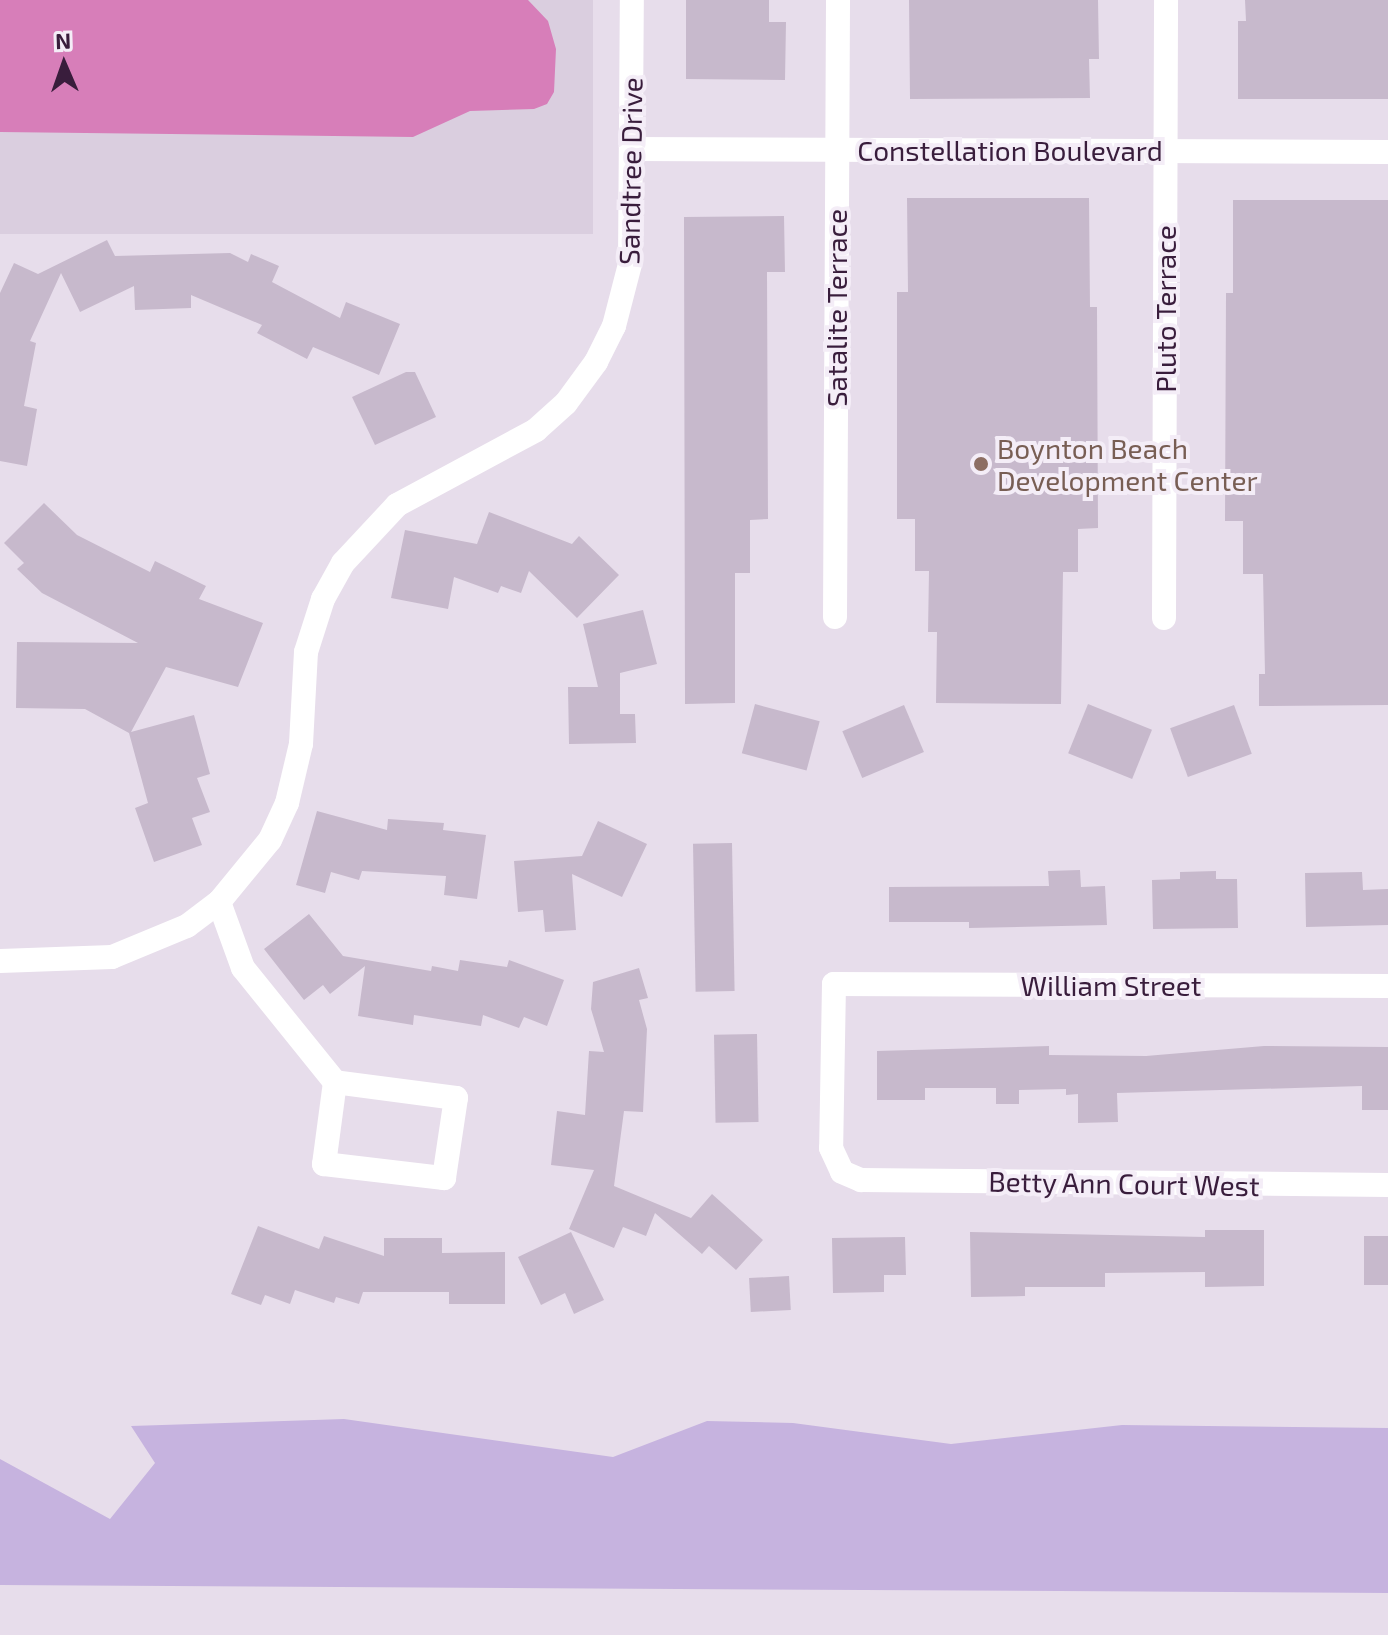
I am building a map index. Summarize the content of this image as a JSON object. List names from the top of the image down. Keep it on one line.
{"streets":{"street":["Constellation Boulevard","Sandtree Drive","Satalite Terrace","Pluto Terrace","William Street","Betty Ann Court West"]},"crossings":[["Constellation Boulevard","Sandtree Drive"],["Constellation Boulevard","Satalite Terrace"],["Constellation Boulevard","Pluto Terrace"],["William Street","Betty Ann Court West"]],"places":["Boynton Beach Development Center"],"north":"top"}
